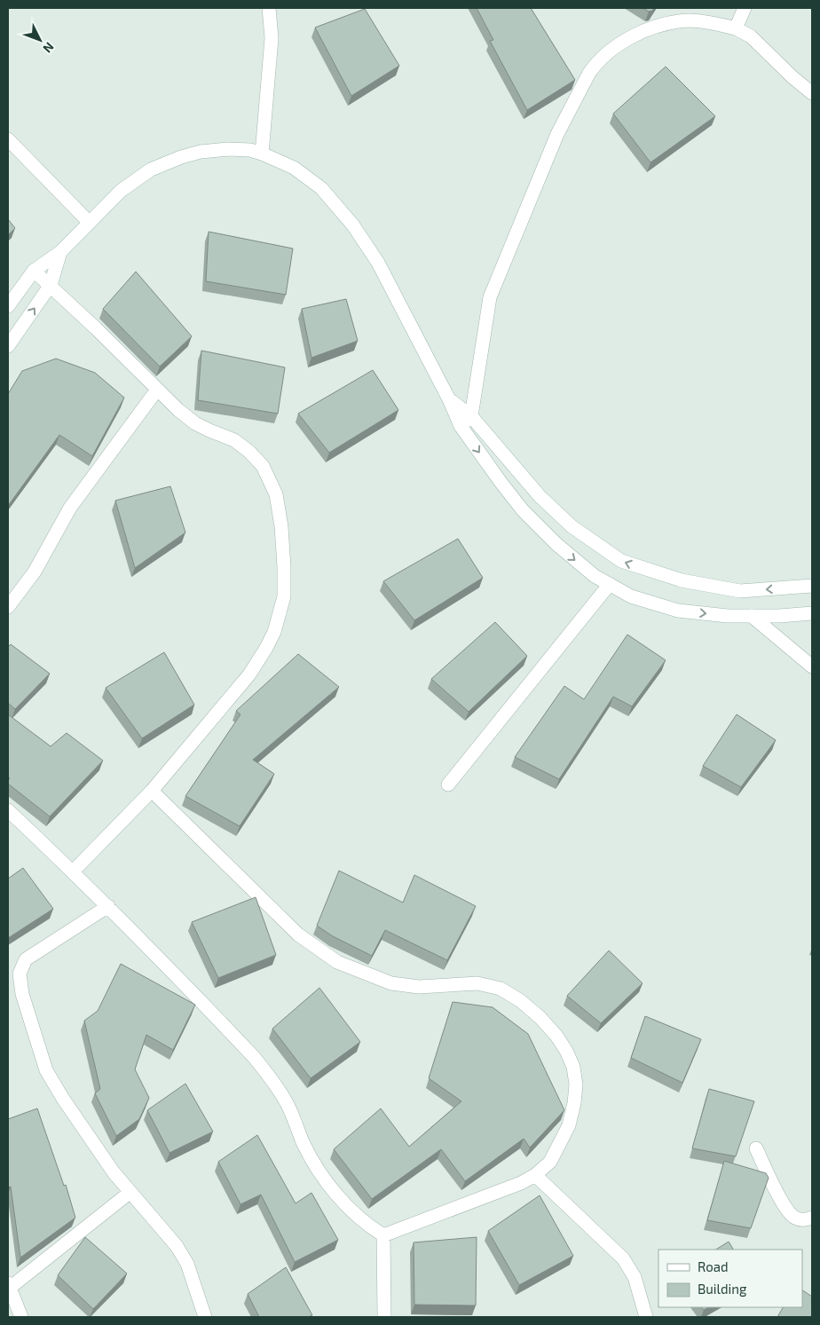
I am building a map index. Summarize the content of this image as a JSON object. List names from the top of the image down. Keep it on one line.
{"legend":["Road","Building"],"north":"bottom right"}
